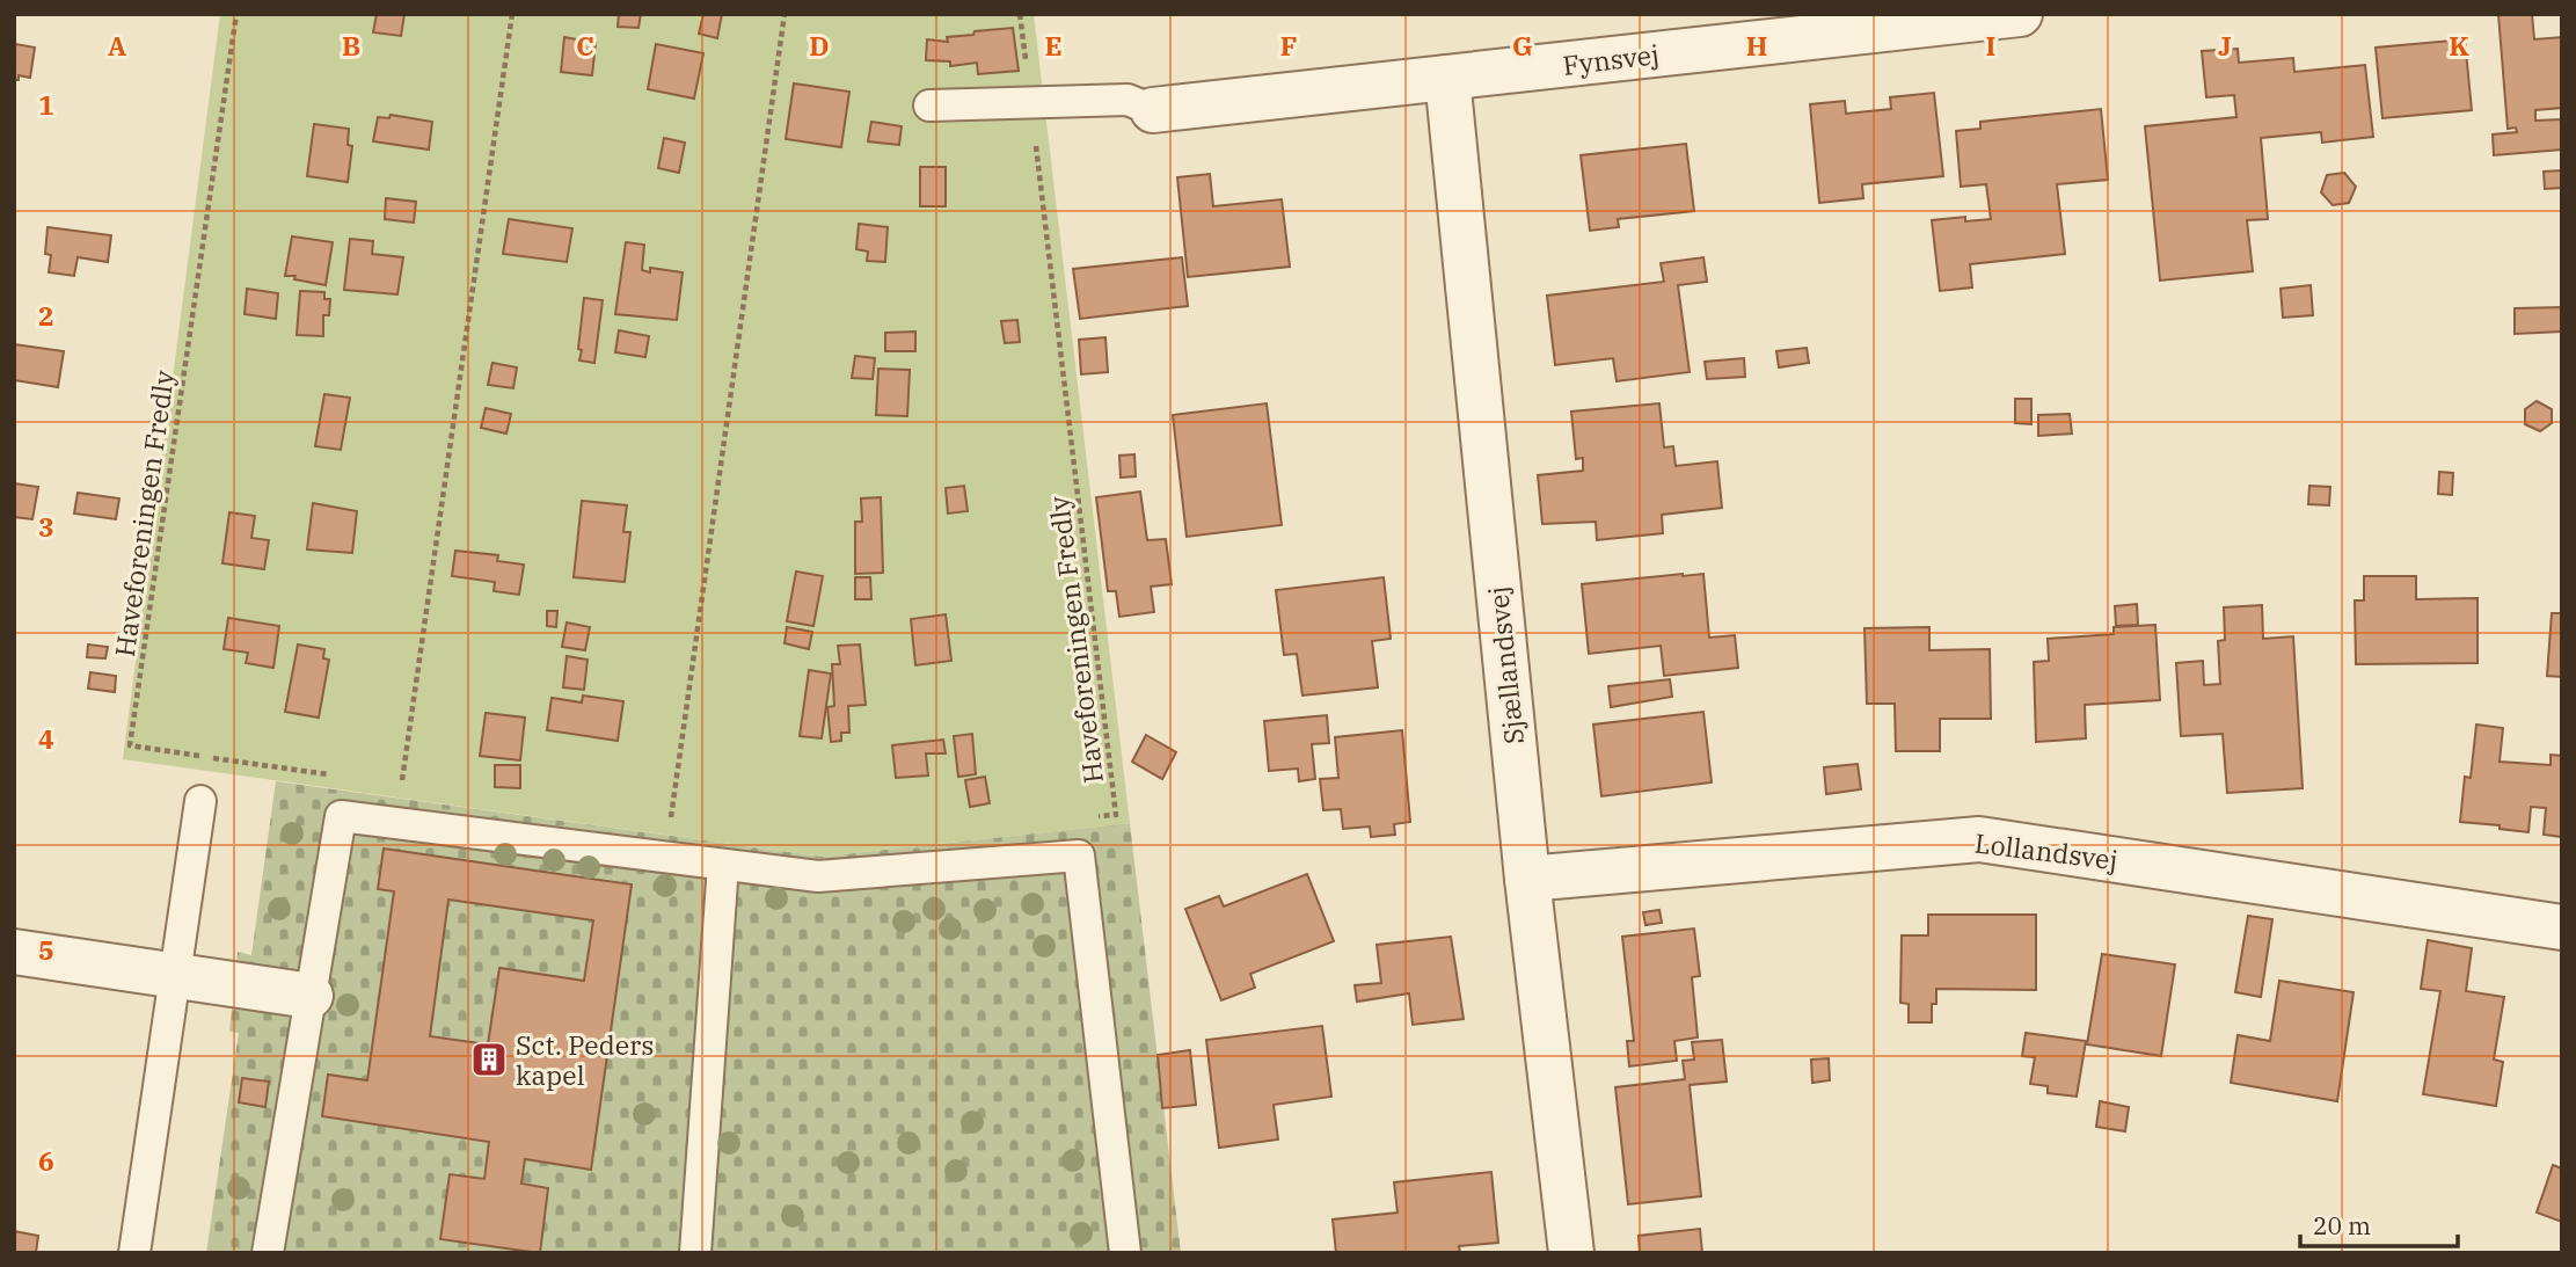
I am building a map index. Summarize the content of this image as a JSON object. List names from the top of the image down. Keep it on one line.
{"streets":{"street":["Fynsvej","Sjællandsvej","Lollandsvej"],"path":["Haveforeningen Fredly"]},"crossings":[["Fynsvej","Sjællandsvej"],["Sjællandsvej","Lollandsvej"]],"places":{"building":["Sct. Peders kapel"]},"scale_bar":"20 m","grid":{"columns":["A","B","C","D","E","F","G","H","I","J","K"],"rows":["1","2","3","4","5","6"]}}
